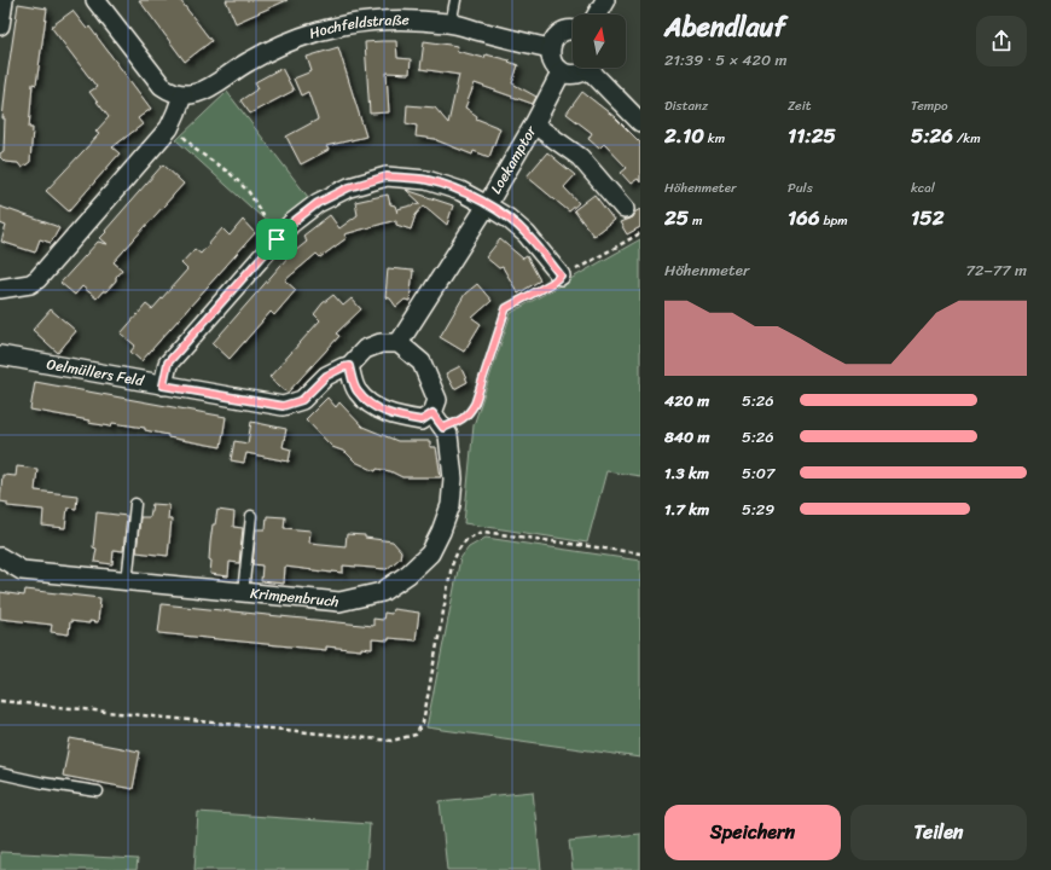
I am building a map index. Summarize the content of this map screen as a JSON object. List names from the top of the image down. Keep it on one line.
{"streets":{"street":["Hochfeldstraße","Loekamptor","Oelmüllers Feld","Krimpenbruch"]},"crossings":[["Loekamptor","Krimpenbruch"]],"north":"top","page":{"heading":["Abendlauf","21:39 · 5 × 420 m"],"stats":[["Distanz","2.10 km"],["Zeit","11:25"],["Tempo","5:26 /km"],["Höhenmeter","25 m"],["Puls","166 bpm"],["kcal","152"]],"chart":["Höhenmeter","72–77 m"],"list":[{"name":"420 m","note":"5:26"},{"name":"840 m","note":"5:26"},{"name":"1.3 km","note":"5:07"},{"name":"1.7 km","note":"5:29"}],"buttons":["Speichern","Teilen"]}}
